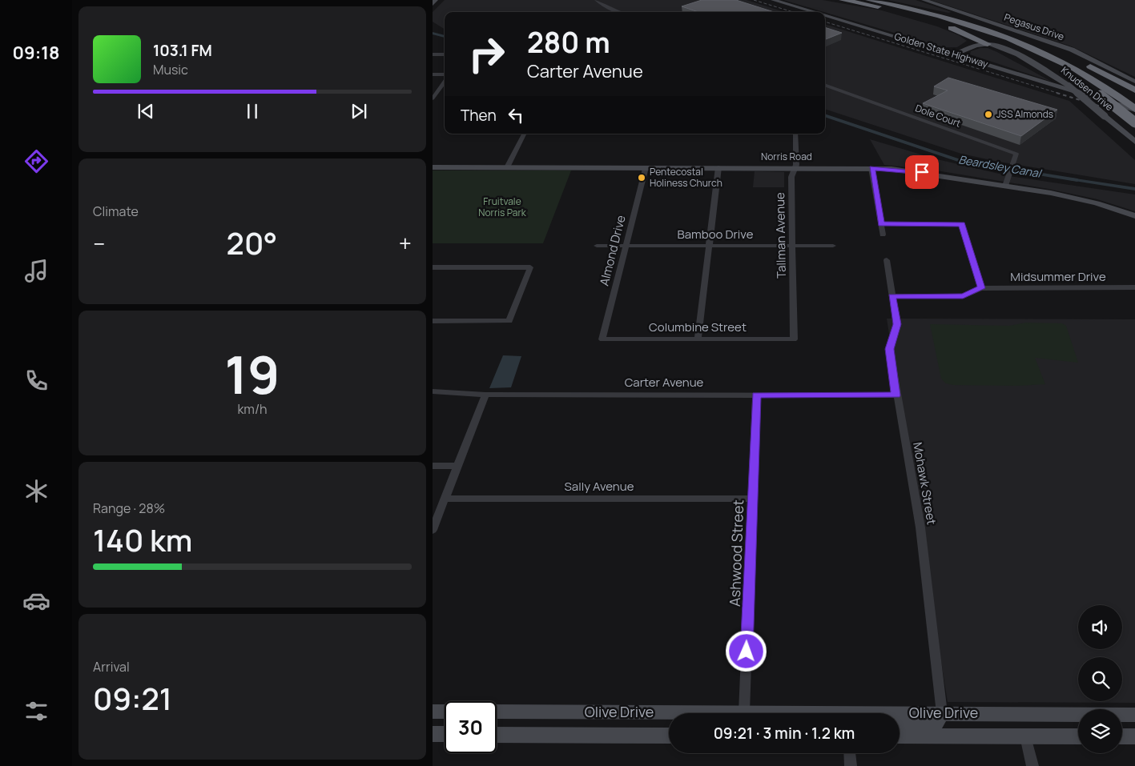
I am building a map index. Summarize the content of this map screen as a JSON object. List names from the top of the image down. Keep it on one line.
{"streets":{"highway":["Golden State Highway"],"main road":["Olive Drive"],"street":["Pegasus Drive","Knudsen Drive","Dole Court","Norris Road","Bamboo Drive","Tallman Avenue","Almond Drive","Midsummer Drive","Columbine Street","Carter Avenue","Mohawk Street","Sally Avenue","Ashwood Street"]},"crossings":[["Dole Court","Norris Road"],["Norris Road","Tallman Avenue"],["Norris Road","Almond Drive"],["Bamboo Drive","Tallman Avenue"],["Bamboo Drive","Almond Drive"],["Tallman Avenue","Columbine Street"],["Almond Drive","Columbine Street"],["Carter Avenue","Mohawk Street"],["Carter Avenue","Ashwood Street"],["Mohawk Street","Olive Drive"],["Sally Avenue","Ashwood Street"],["Ashwood Street","Olive Drive"]],"water":["Beardsley Canal"],"parks":["Fruitvale Norris Park"],"places":["JSS Almonds","Pentecostal Holiness Church"],"page":{"tabs":"09:18","turn":["280 m","Carter Avenue"],"song":["103.1 FM","Music"],"then":"Then","tile":["Climate",["19","km/h"],["Range · 28%","140 km"],["Arrival","09:21"]],"heat":["−","20°","+"],"limit":"30","trip":"09:21 · 3 min · 1.2 km"}}
